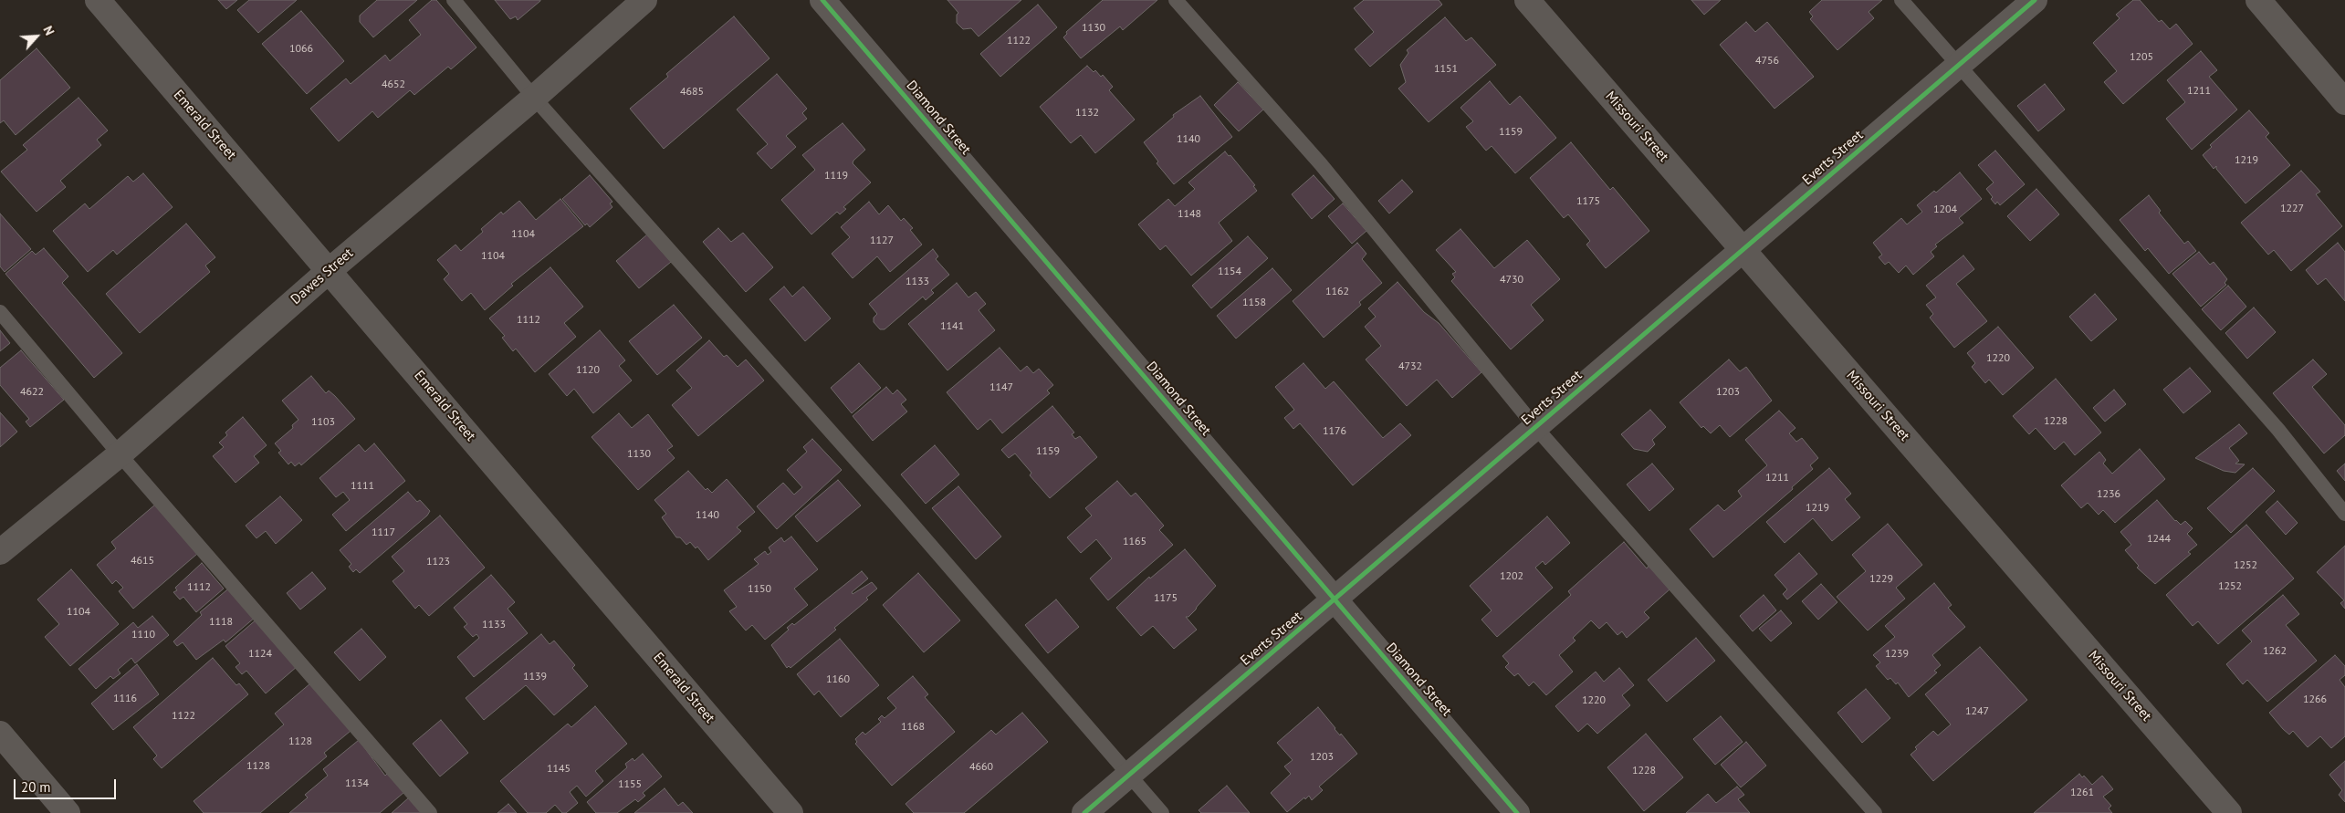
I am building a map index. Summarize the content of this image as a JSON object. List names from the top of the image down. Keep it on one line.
{"streets":{"street":["Diamond Street","Emerald Street","Missouri Street","Everts Street","Dawes Street"]},"crossings":[["Diamond Street","Everts Street"],["Emerald Street","Dawes Street"],["Missouri Street","Everts Street"]],"house_numbers":["1130","1122","1066","1205","4756","1151","4652","1211","4685","1132","1159","1140","1219","1119","1175","1227","1204","1148","1104","1127","1104","1154","4730","1133","1162","1158","1112","1141","1220","4732","1120","1147","4622","1203","1228","1103","1176","1159","1130","1211","1111","1236","1219","1140","1117","1244","1165","4615","1123","1252","1202","1229","1252","1112","1150","1175","1104","1118","1133","1110","1262","1124","1239","1139","1160","1116","1266","1220","1247","1122","1168","1128","1203","1128","4660","1145","1228","1134","1155","1261"],"scale_bar":"20 m","north":"top right"}
